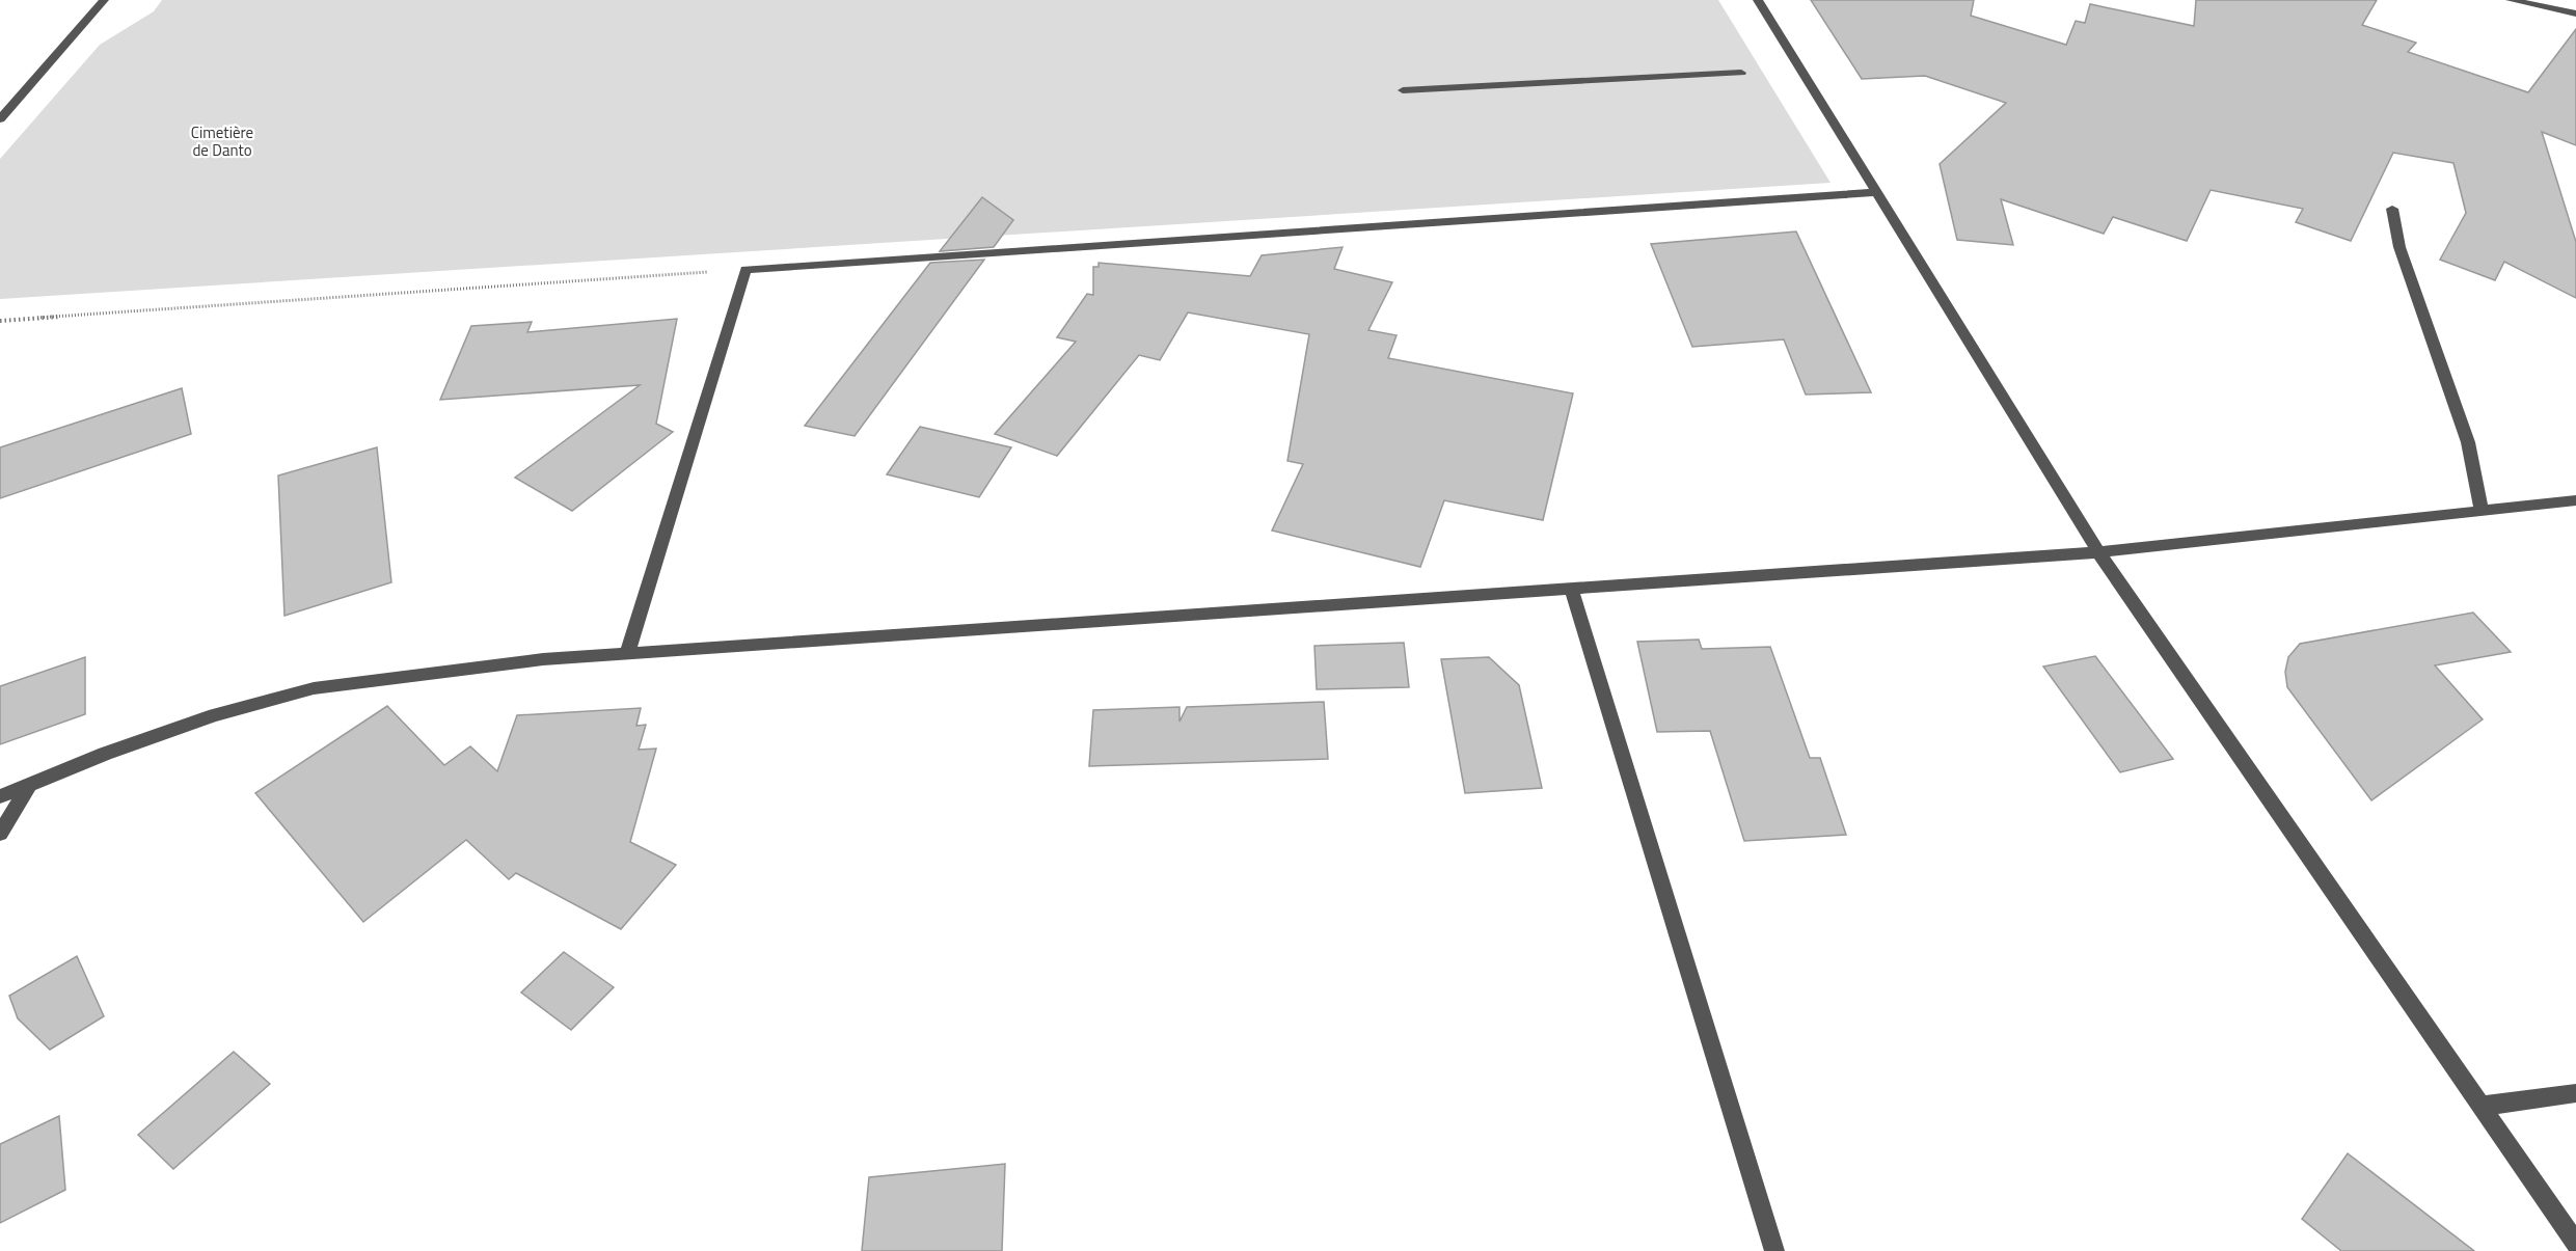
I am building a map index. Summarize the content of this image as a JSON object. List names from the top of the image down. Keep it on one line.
{"parks":["Cimetière de Danto"]}
